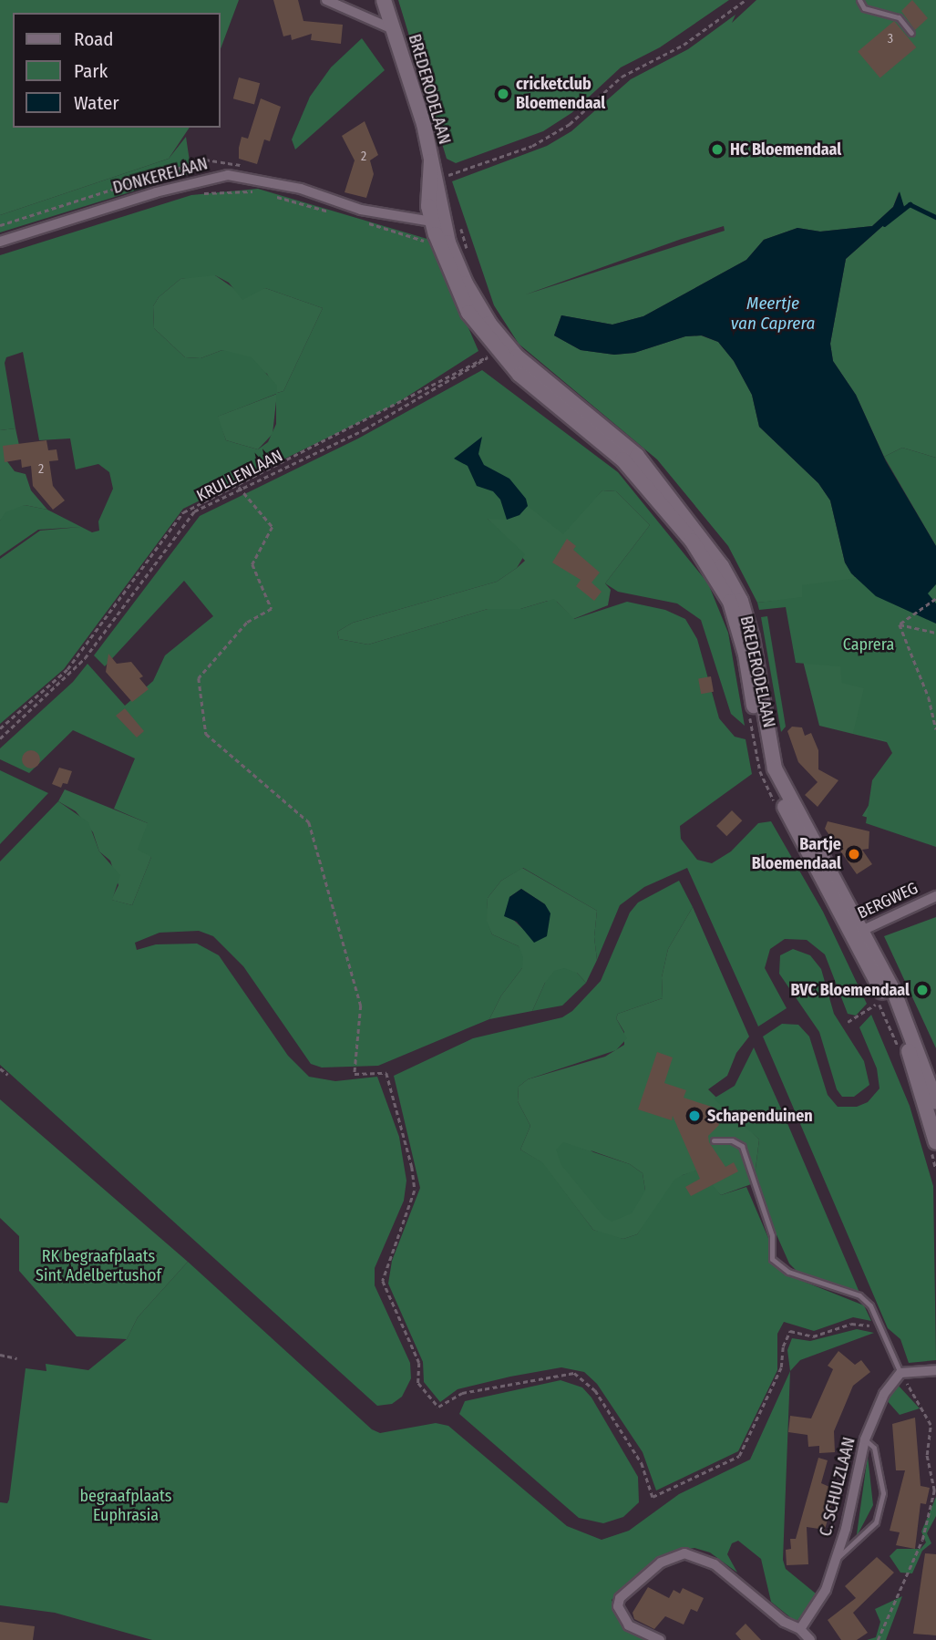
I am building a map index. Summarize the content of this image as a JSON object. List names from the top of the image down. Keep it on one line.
{"streets":{"street":["BREDERODELAAN","DONKERELAAN","BERGWEG","C. SCHULZLAAN"],"path":["KRULLENLAAN"]},"crossings":[["BREDERODELAAN","DONKERELAAN"],["BREDERODELAAN","KRULLENLAAN"],["BREDERODELAAN","BERGWEG"]],"water":["Meertje van Caprera"],"parks":["Caprera","RK begraafplaats Sint Adelbertushof","begraafplaats Euphrasia"],"places":["cricketclub Bloemendaal","HC Bloemendaal","Bartje Bloemendaal","BVC Bloemendaal","Schapenduinen"],"house_numbers":["3","2","2"],"legend":["Road","Park","Water"]}
